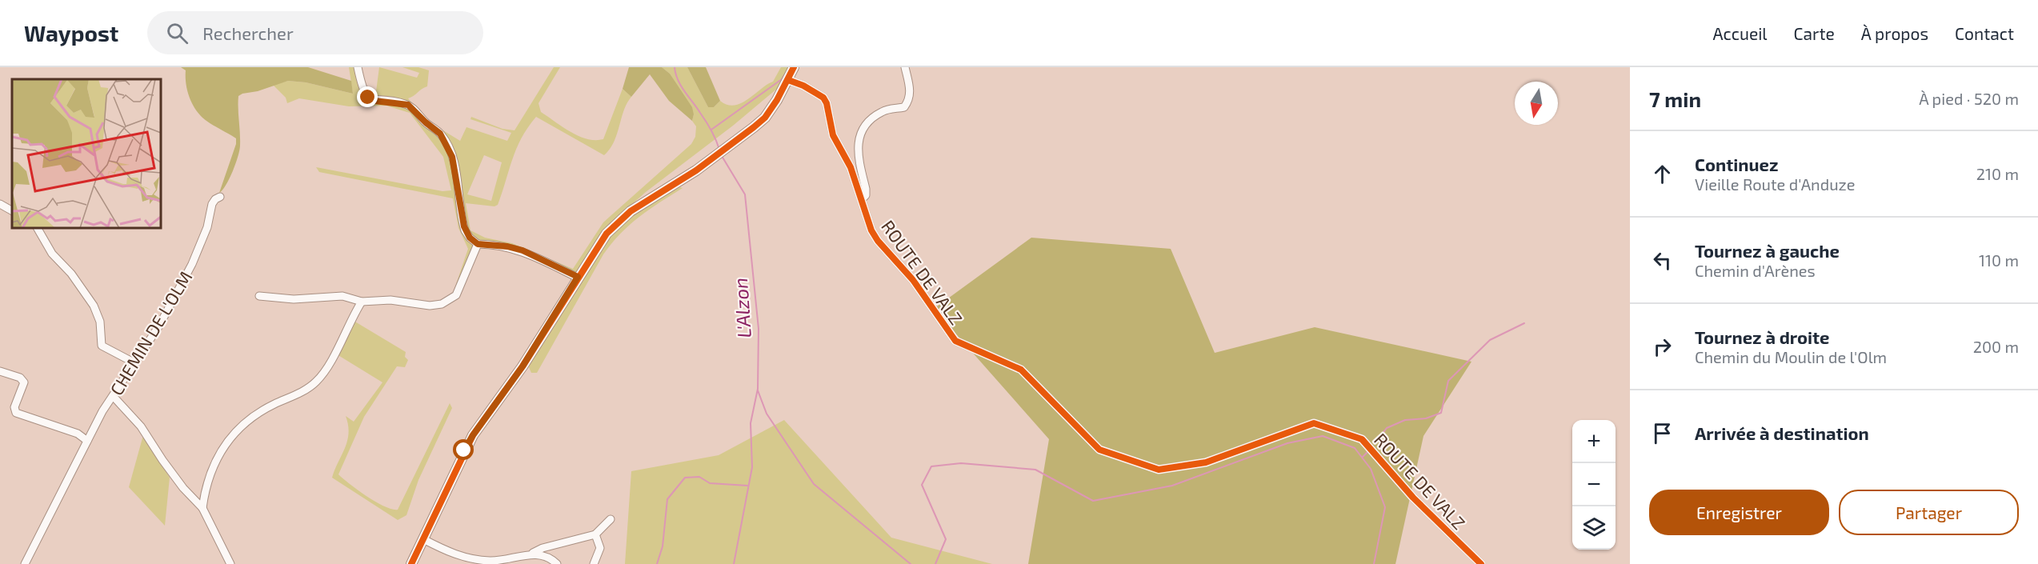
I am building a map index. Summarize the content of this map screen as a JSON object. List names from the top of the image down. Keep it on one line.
{"streets":{"street":["ROUTE DE VALZ","CHEMIN DE L'OLM"]},"water":["L'Alzon"],"north":"bottom","page":{"header":"Waypost","search":"Rechercher","nav":["Accueil","Carte","À propos","Contact"],"heading":["7 min","À pied · 520 m"],"list":[["Continuez","Vieille Route d'Anduze","210 m"],["Tournez à gauche","Chemin d'Arènes","110 m"],["Tournez à droite","Chemin du Moulin de l'Olm","200 m"],"Arrivée à destination"],"map_buttons":["+","−"],"buttons":["Enregistrer","Partager"]}}
